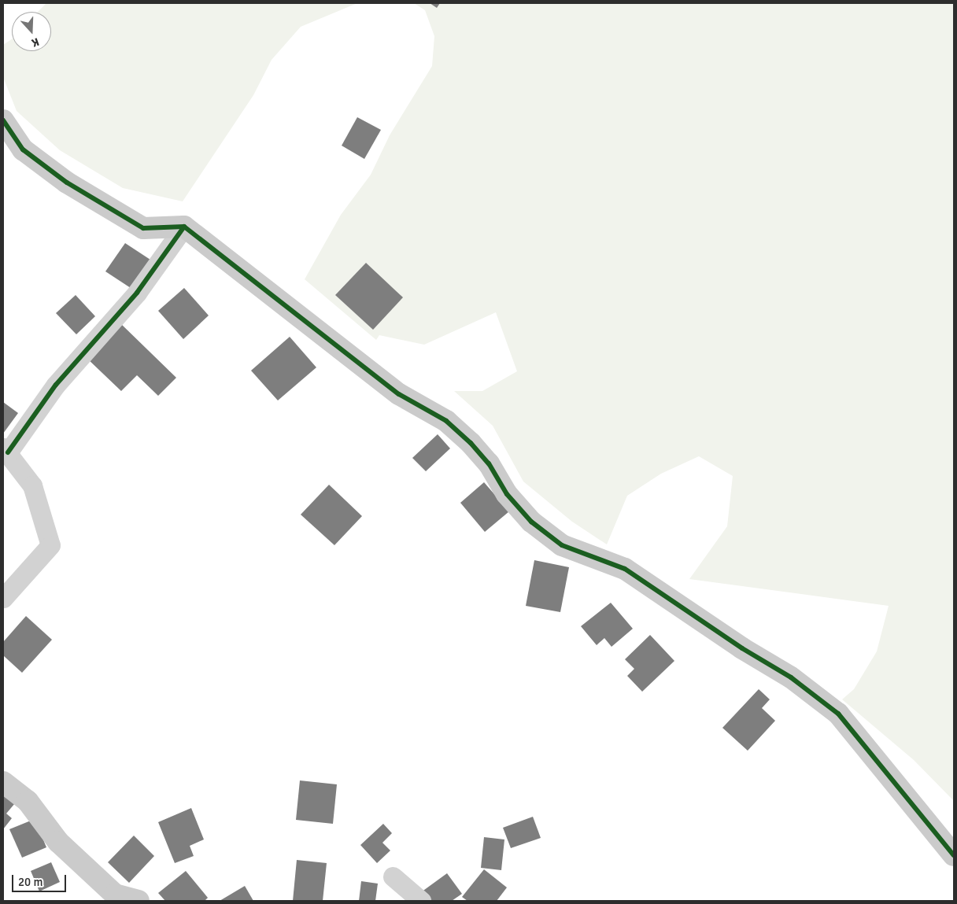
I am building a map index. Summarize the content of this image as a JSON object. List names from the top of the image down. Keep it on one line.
{"scale_bar":"20 m","north":"bottom"}
